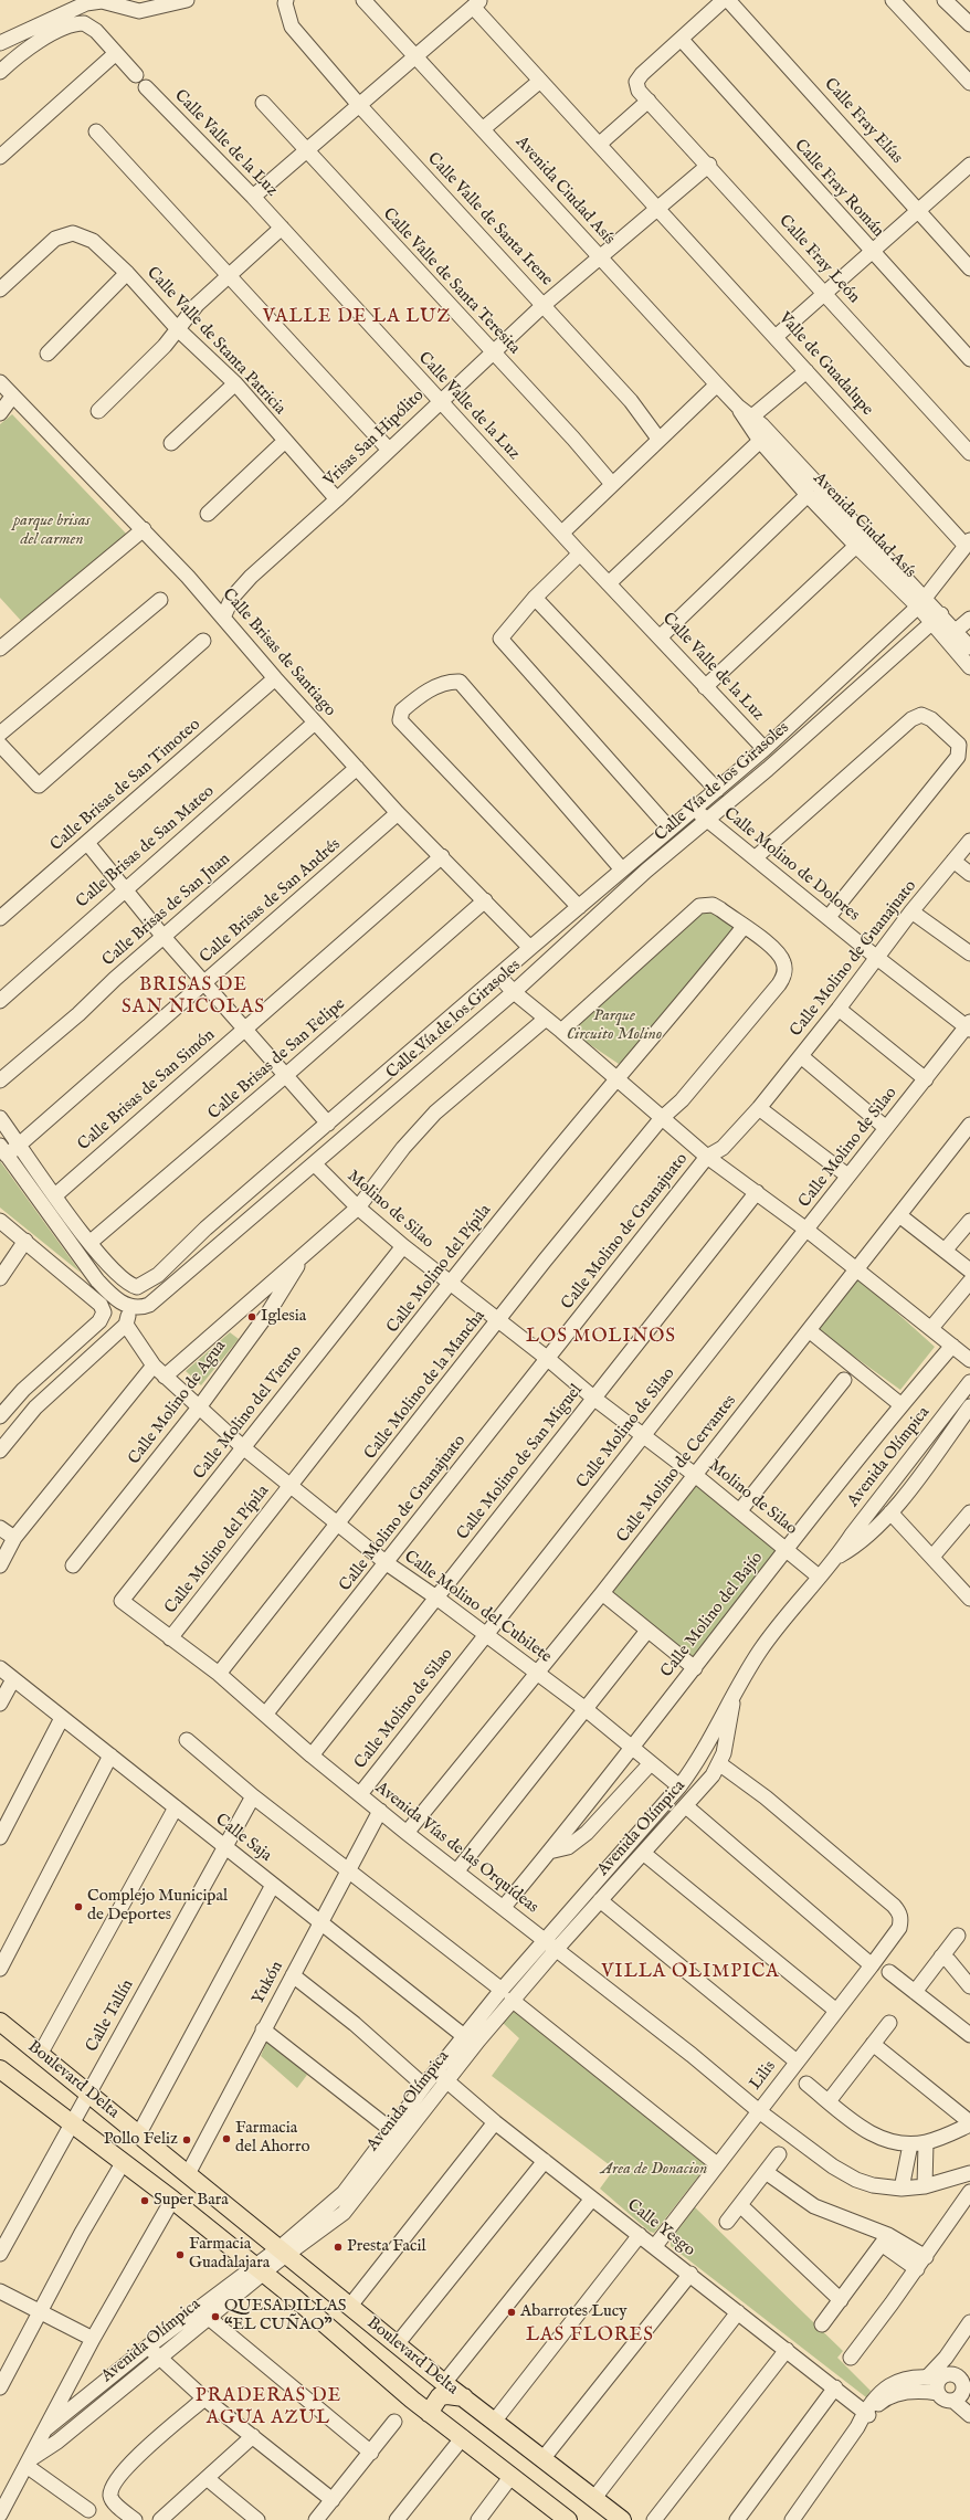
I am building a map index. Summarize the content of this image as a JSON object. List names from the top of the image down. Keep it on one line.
{"streets":{"main road":["Boulevard Delta"],"street":["Calle Fray Elías","Calle Valle de la Luz","Calle Fray Román","Avenida Ciudad Asís","Calle Valle de Santa Irene","Calle Fray León","Calle Valle de Santa Teresita","Calle Valle de Stanta Patricia","Valle de Guadalupe","Vrisas San Hipólito","Calle Brisas de Santiago","Calle Vía de los Girasoles","Calle Brisas de San Timoteo","Calle Brisas de San Mateo","Calle Molino de Dolores","Calle Brisas de San Andrés","Calle Brisas de San Juan","Calle Molino de Guanajuato","Calle Brisas de San Felipe","Calle Brisas de San Simón","Calle Molino de Silao","Molino de Silao","Calle Molino del Pípila","Calle Molino de la Mancha","Calle Molino de Agua","Calle Molino del Viento","Avenida Olímpica","Calle Molino de San Miguel","Calle Molino de Cervantes","Calle Molino del Cubilete","Calle Molino del Bajío","Calle Saja","Avenida Vías de las Orquídeas","Yukón","Calle Tallín","Lilis","Calle Yesgo"]},"crossings":[["Calle Valle de la Luz","Vrisas San Hipólito"],["Calle Valle de la Luz","Calle Vía de los Girasoles"],["Avenida Ciudad Asís","Vrisas San Hipólito"],["Avenida Ciudad Asís","Calle Vía de los Girasoles"],["Calle Valle de Santa Irene","Vrisas San Hipólito"],["Calle Fray León","Vrisas San Hipólito"],["Calle Valle de Santa Teresita","Vrisas San Hipólito"],["Calle Valle de Stanta Patricia","Vrisas San Hipólito"],["Valle de Guadalupe","Vrisas San Hipólito"],["Valle de Guadalupe","Calle Vía de los Girasoles"],["Vrisas San Hipólito","Calle Brisas de Santiago"],["Calle Brisas de Santiago","Calle Vía de los Girasoles"],["Calle Brisas de Santiago","Calle Brisas de San Timoteo"],["Calle Brisas de Santiago","Calle Brisas de San Mateo"],["Calle Brisas de Santiago","Calle Brisas de San Andrés"],["Calle Brisas de Santiago","Calle Brisas de San Juan"],["Calle Brisas de Santiago","Calle Brisas de San Felipe"],["Calle Brisas de Santiago","Calle Brisas de San Simón"],["Calle Vía de los Girasoles","Calle Molino de Dolores"],["Calle Vía de los Girasoles","Molino de Silao"],["Calle Molino de Dolores","Calle Molino de Guanajuato"],["Calle Molino de Dolores","Calle Molino de Silao"],["Calle Molino de Guanajuato","Molino de Silao"],["Calle Molino de Guanajuato","Calle Molino del Cubilete"],["Calle Molino de Guanajuato","Avenida Vías de las Orquídeas"],["Calle Molino de Silao","Molino de Silao"],["Calle Molino de Silao","Calle Molino del Cubilete"],["Calle Molino de Silao","Avenida Vías de las Orquídeas"],["Molino de Silao","Calle Molino del Pípila"],["Molino de Silao","Calle Molino de la Mancha"],["Molino de Silao","Calle Molino de Agua"],["Molino de Silao","Calle Molino del Viento"],["Molino de Silao","Avenida Olímpica"],["Molino de Silao","Calle Molino de San Miguel"],["Molino de Silao","Calle Molino de Cervantes"],["Molino de Silao","Calle Molino del Bajío"],["Calle Molino del Pípila","Calle Molino de la Mancha"],["Calle Molino del Pípila","Calle Molino del Cubilete"],["Calle Molino del Pípila","Avenida Vías de las Orquídeas"],["Calle Molino de la Mancha","Calle Molino del Cubilete"],["Calle Molino de la Mancha","Avenida Vías de las Orquídeas"],["Calle Molino de Agua","Calle Molino del Cubilete"],["Calle Molino del Viento","Calle Molino del Cubilete"],["Calle Molino del Viento","Avenida Vías de las Orquídeas"],["Avenida Olímpica","Calle Molino del Cubilete"],["Avenida Olímpica","Calle Saja"],["Avenida Olímpica","Avenida Vías de las Orquídeas"],["Avenida Olímpica","Lilis"],["Avenida Olímpica","Boulevard Delta"],["Avenida Olímpica","Calle Yesgo"],["Calle Molino de San Miguel","Calle Molino del Cubilete"],["Calle Molino de San Miguel","Avenida Vías de las Orquídeas"],["Calle Molino de Cervantes","Calle Molino del Cubilete"],["Calle Molino de Cervantes","Avenida Vías de las Orquídeas"],["Calle Molino del Cubilete","Calle Molino del Bajío"],["Calle Molino del Bajío","Avenida Vías de las Orquídeas"],["Calle Saja","Yukón"],["Calle Saja","Calle Tallín"],["Avenida Vías de las Orquídeas","Yukón"],["Avenida Vías de las Orquídeas","Lilis"],["Yukón","Boulevard Delta"],["Calle Tallín","Boulevard Delta"],["Lilis","Calle Yesgo"]],"districts":["VALLE DE LA LUZ","BRISAS DE SAN NICOLAS","LOS MOLINOS","VILLA OLIMPICA","LAS FLORES","PRADERAS DE AGUA AZUL"],"parks":["parque brisas del carmen","Parque Circuito Molino","Area de Donacion"],"places":["Iglesia","Complejo Municipal de Deportes","Farmacia del Ahorro","Pollo Feliz","Super Bara","Presta Facil","Farmacia Guadalajara","Abarrotes Lucy","QUESADILLAS “EL CUÑAO”"]}
